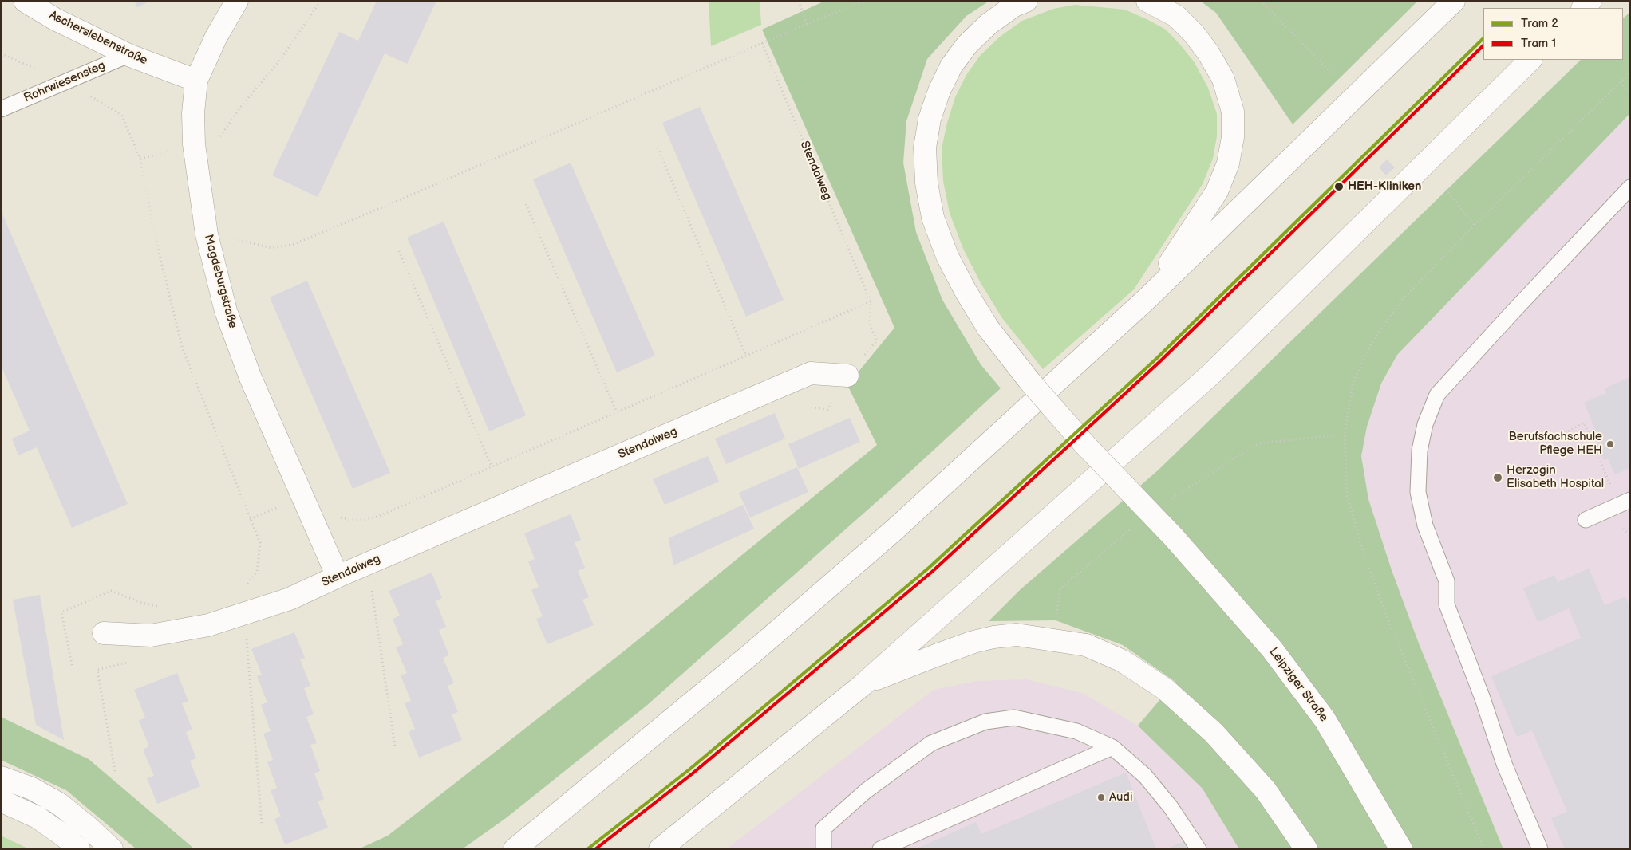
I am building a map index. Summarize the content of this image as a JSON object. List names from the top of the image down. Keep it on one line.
{"streets":{"main road":["Ascherslebenstraße","Stendalweg","Magdeburgstraße","Leipziger Straße"],"lane":["Rohrwiesensteg"]},"crossings":[["Ascherslebenstraße","Rohrwiesensteg"],["Ascherslebenstraße","Magdeburgstraße"],["Stendalweg","Magdeburgstraße"]],"places":["HEH-Kliniken","Berufsfachschule Pflege HEH","Herzogin Elisabeth Hospital","Audi"],"lines":["tram line 2","tram line 1"],"legend":["Tram 2","Tram 1"]}
